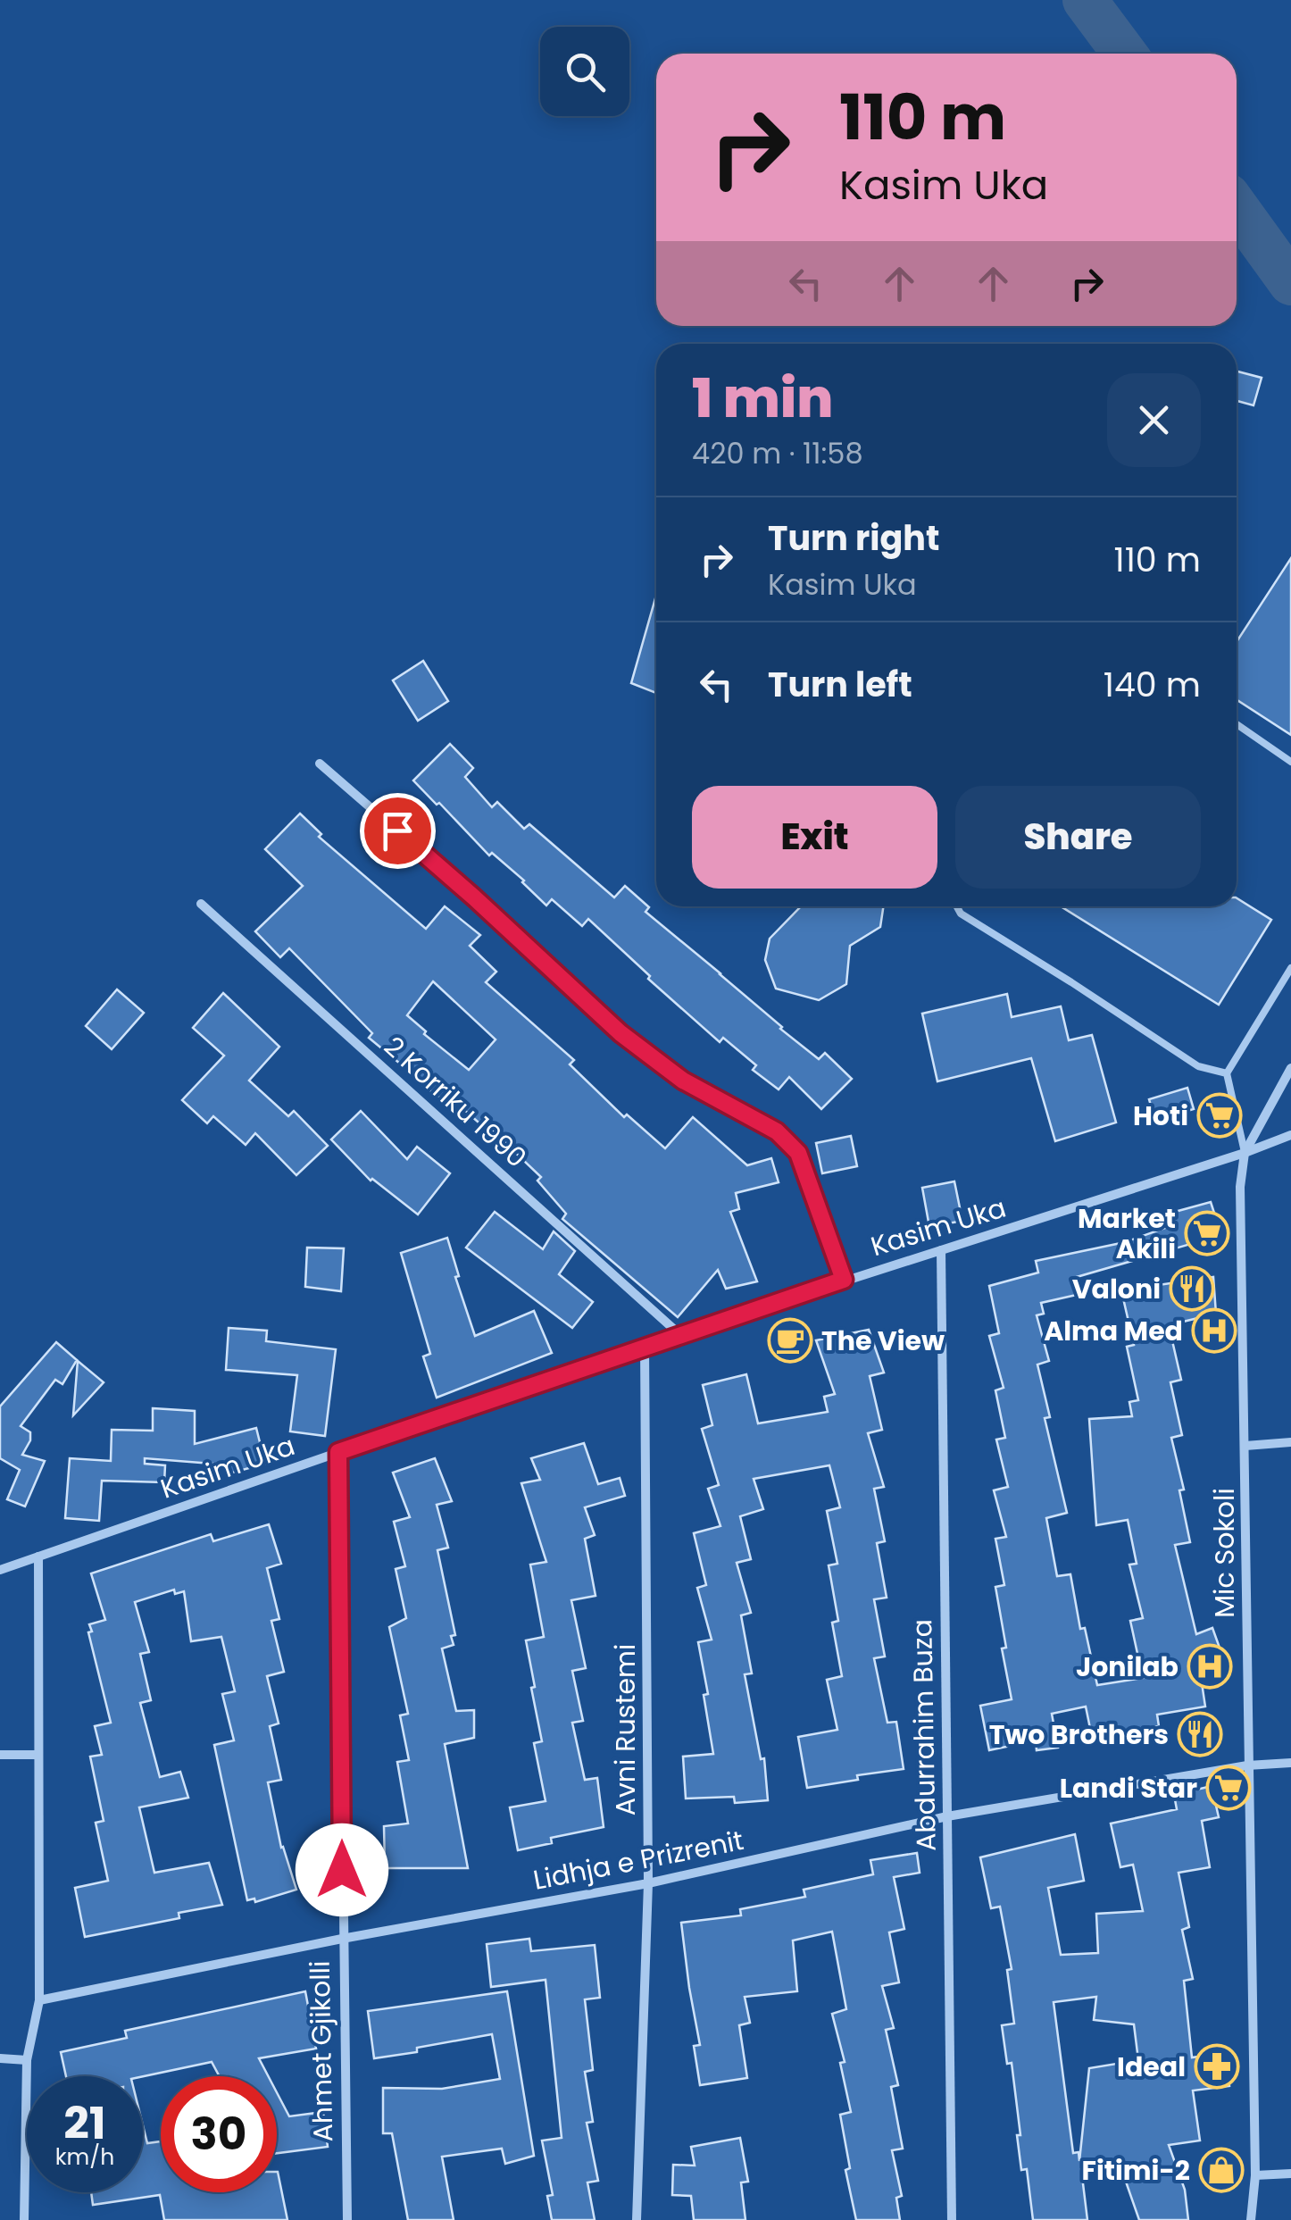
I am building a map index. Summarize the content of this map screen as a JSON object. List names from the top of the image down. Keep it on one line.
{"streets":{"street":["2 Korriku 1990","Kasim Uka","Mic Sokoli","Avni Rustemi","Abdurrahim Buza","Lidhja e Prizrenit","Ahmet Gjikolli"]},"crossings":[["2 Korriku 1990","Kasim Uka"],["Kasim Uka","Mic Sokoli"],["Kasim Uka","Avni Rustemi"],["Kasim Uka","Abdurrahim Buza"],["Kasim Uka","Ahmet Gjikolli"],["Mic Sokoli","Lidhja e Prizrenit"],["Avni Rustemi","Lidhja e Prizrenit"],["Abdurrahim Buza","Lidhja e Prizrenit"],["Lidhja e Prizrenit","Ahmet Gjikolli"]],"places":{"supermarket":["Hoti","Market Akili","Landi Star"],"restaurant":["Valoni","Two Brothers"],"hospital":["Alma Med","Jonilab"],"cafe":["The View"],"pharmacy":["Ideal"],"shop":["Fitimi-2"]},"page":{"turn":["110 m","Kasim Uka"],"heading":["1 min","420 m · 11:58"],"list":[{"name":"Turn right","note":"Kasim Uka","value":"110 m"},{"name":"Turn left","value":"140 m"}],"buttons":["Exit","Share"],"speed":"21 km/h","limit":"30"}}
